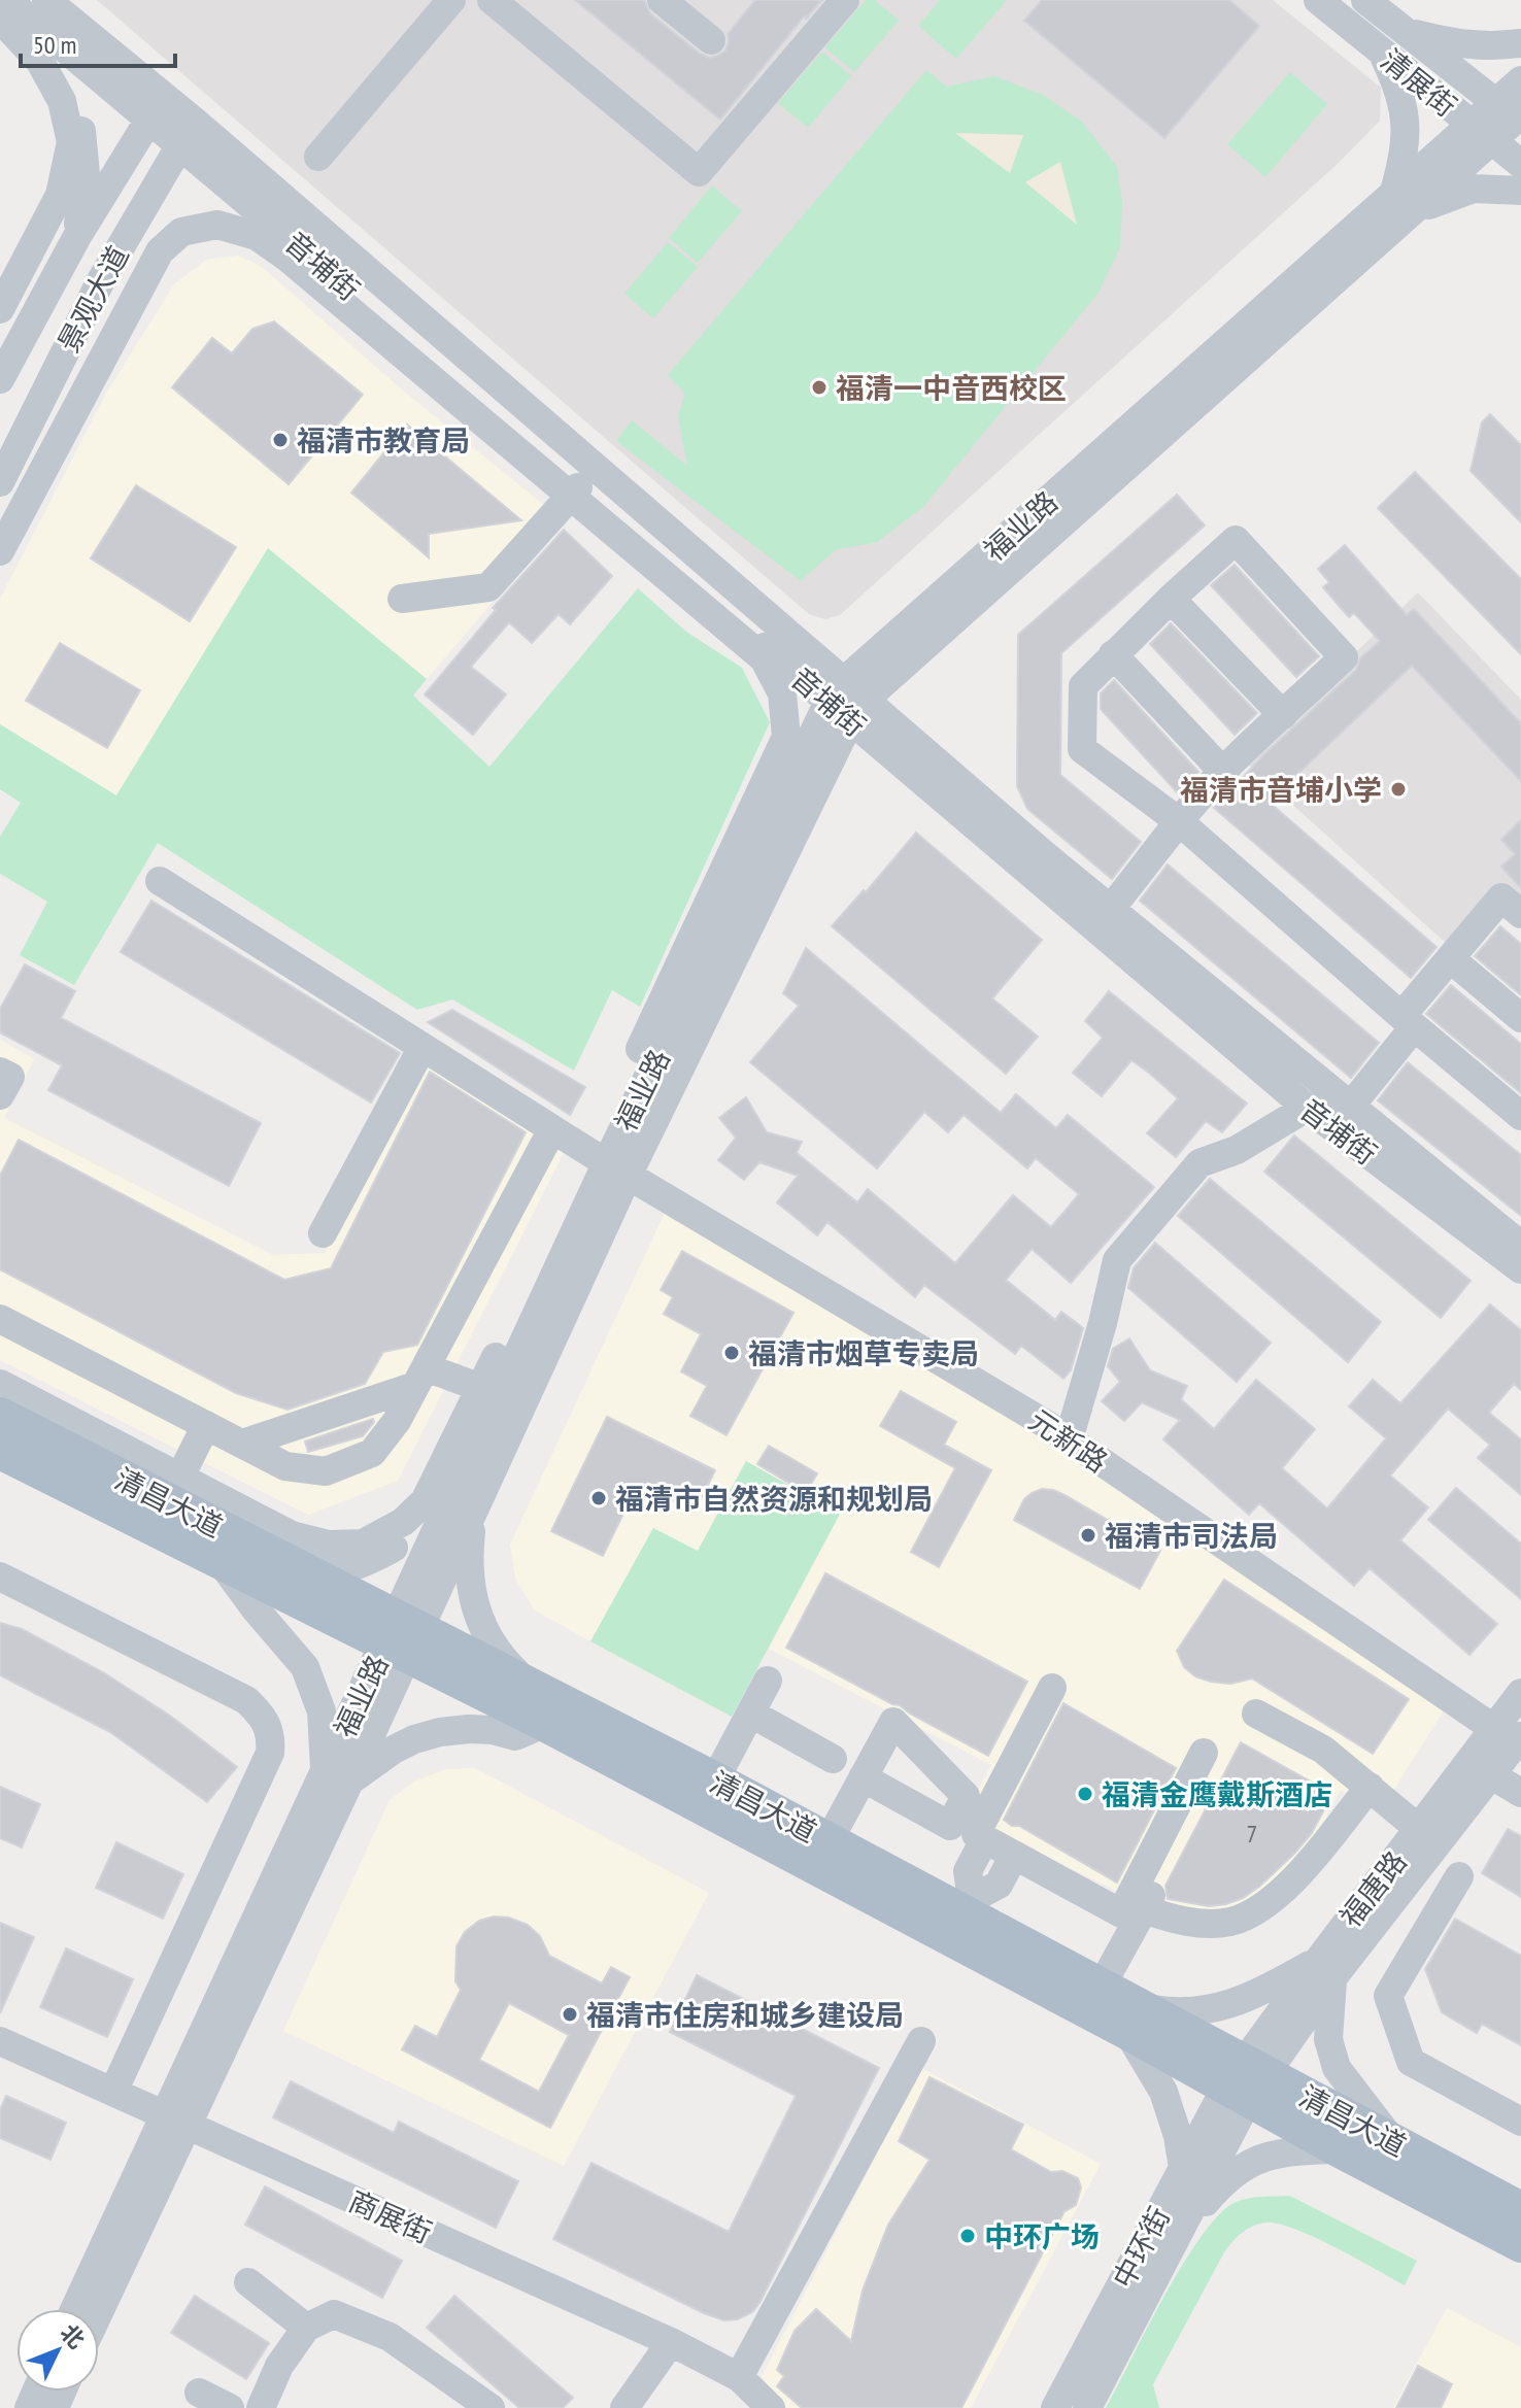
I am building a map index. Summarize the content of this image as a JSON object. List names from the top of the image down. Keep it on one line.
{"streets":{"main road":["清昌大道"],"street":["清展街","音埔街","景观大道","福业路","元新路","福唐路","商展街","中环街"]},"crossings":[["清展街","福业路"],["音埔街","景观大道"],["音埔街","福业路"],["福业路","元新路"],["福业路","清昌大道"],["福业路","商展街"],["元新路","福唐路"],["清昌大道","福唐路"],["清昌大道","中环街"],["福唐路","中环街"]],"places":["福清一中音西校区","福清市教育局","福清市音埔小学","福清市烟草专卖局","福清市自然资源和规划局","福清市司法局","福清金鹰戴斯酒店","福清市住房和城乡建设局","中环广场"],"house_numbers":["7"],"scale_bar":"50 m","north":"top right"}
